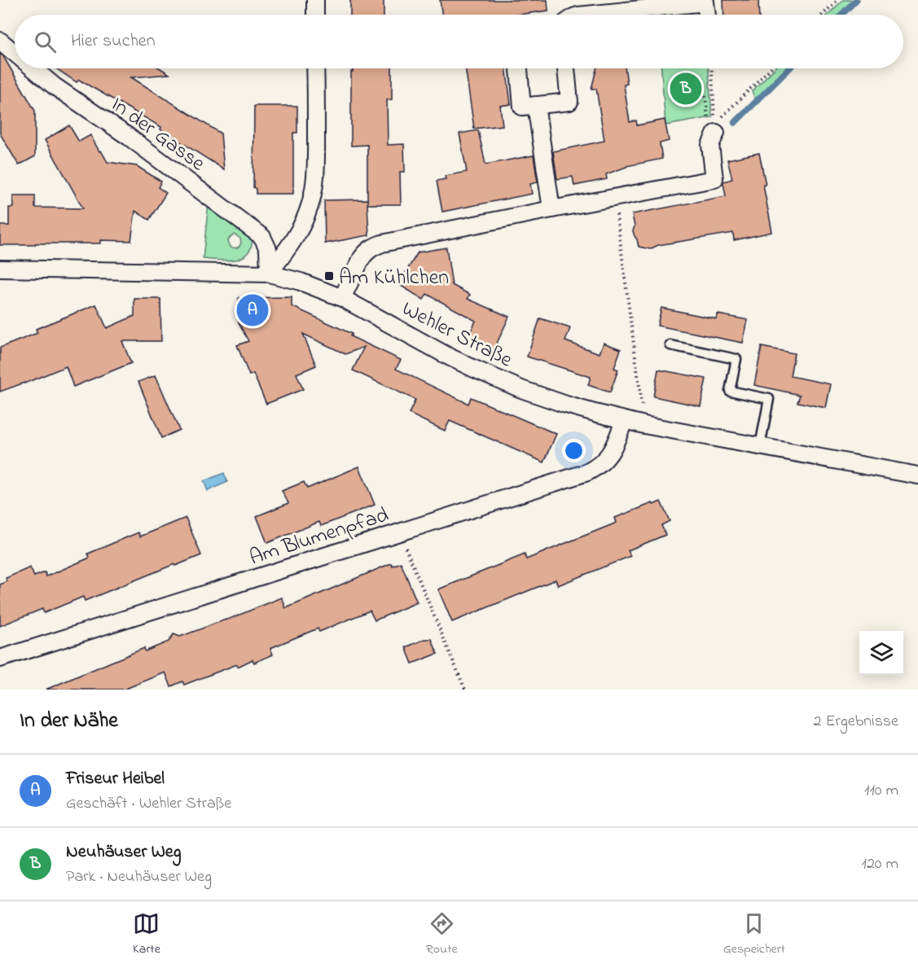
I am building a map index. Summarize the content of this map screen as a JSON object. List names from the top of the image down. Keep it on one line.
{"streets":{"street":["In der Gasse","Wehler Straße","Am Blumenpfad"]},"crossings":[["In der Gasse","Wehler Straße"],["Wehler Straße","Am Blumenpfad"]],"places":{"transit":["Am Kühlchen"]},"page":{"search":"Hier suchen","pins":["B","A"],"heading":["In der Nähe","2 Ergebnisse"],"list":[{"mark":"A","name":"Friseur Heibel","note":"Geschäft · Wehler Straße","value":"110 m"},{"mark":"B","name":"Neuhäuser Weg","note":"Park · Neuhäuser Weg","value":"120 m"}],"nav":["Karte","Route","Gespeichert"]}}
